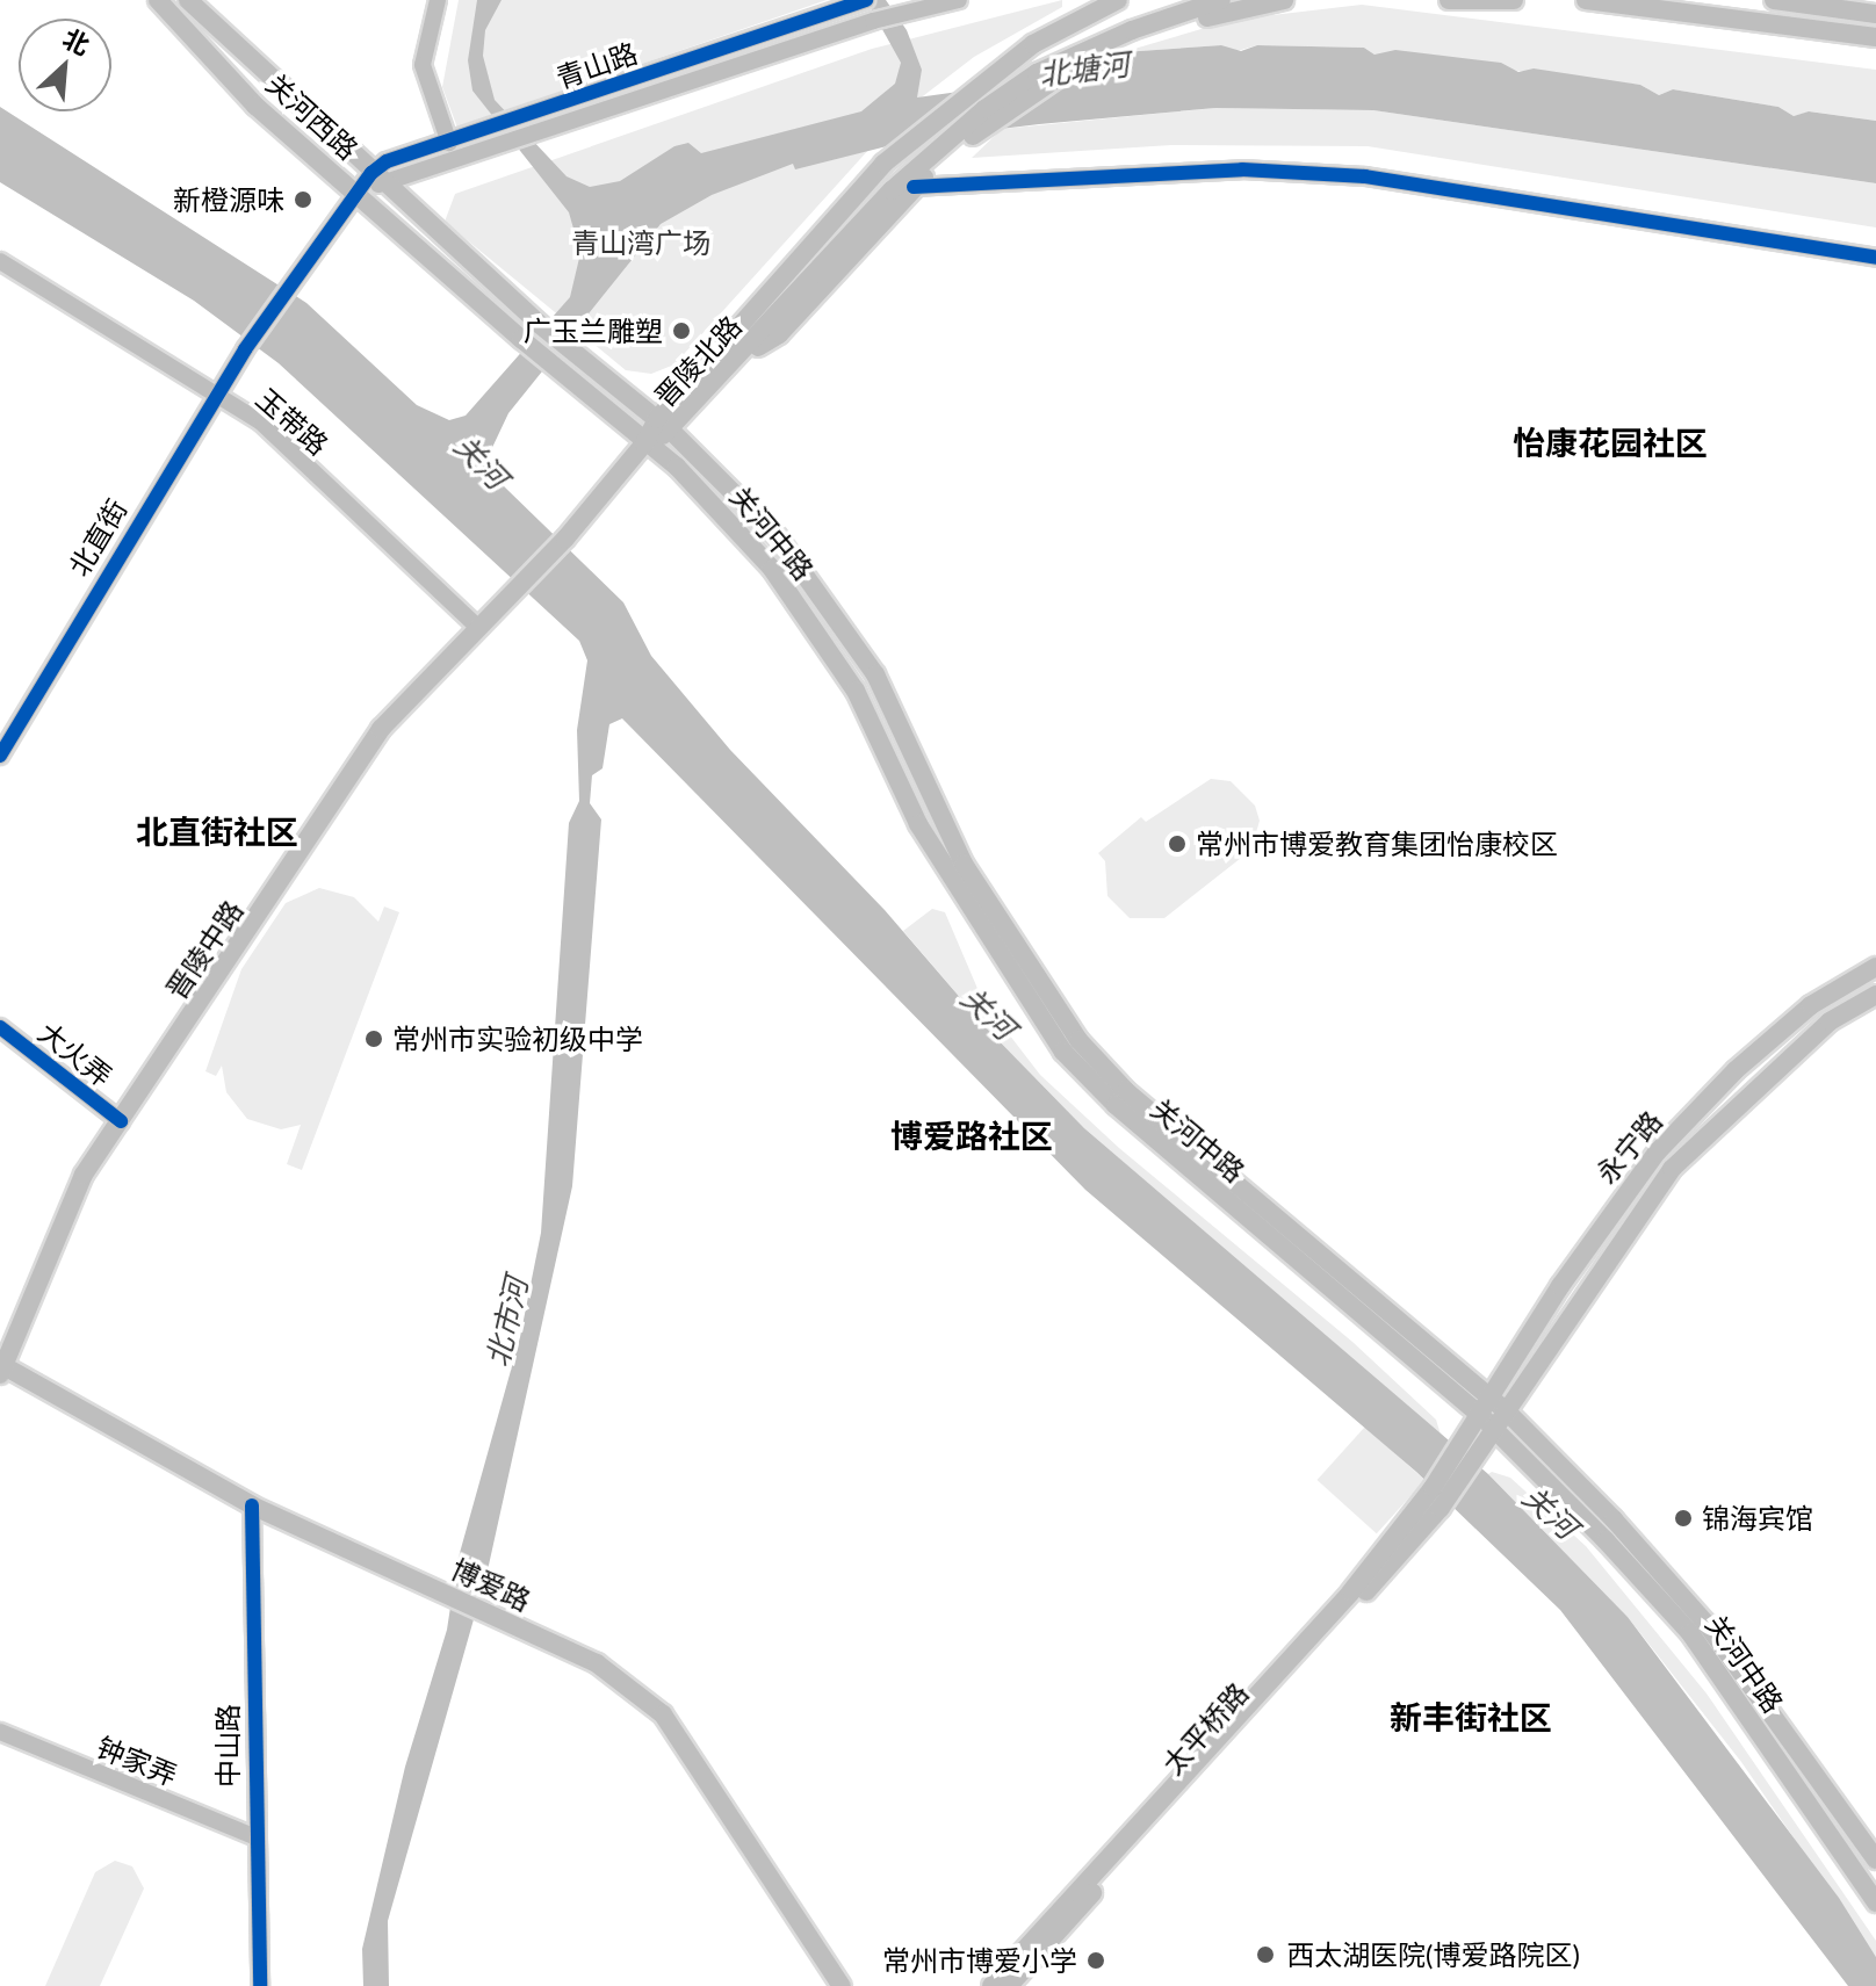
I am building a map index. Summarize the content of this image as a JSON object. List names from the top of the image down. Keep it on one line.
{"streets":{"main road":["关河西路","晋陵北路","关河中路","晋陵中路","永宁路","博爱路","太平桥路"],"street":["青山路","玉带路","北直街","大火弄","中山路","钟家弄"]},"crossings":[["青山路","关河西路"],["青山路","北直街"],["关河西路","关河中路"],["关河西路","北直街"],["晋陵北路","关河中路"],["晋陵北路","晋陵中路"],["玉带路","北直街"],["玉带路","晋陵中路"],["关河中路","晋陵中路"],["关河中路","永宁路"],["晋陵中路","大火弄"],["晋陵中路","博爱路"],["博爱路","中山路"],["中山路","钟家弄"]],"districts":["怡康花园社区","北直街社区","博爱路社区","新丰街社区"],"water":["北塘河","关河","北市河"],"parks":["青山湾广场"],"places":["新橙源味","广玉兰雕塑","常州市博爱教育集团怡康校区","常州市实验初级中学","锦海宾馆","西太湖医院(博爱路院区)","常州市博爱小学"],"north":"top right"}
